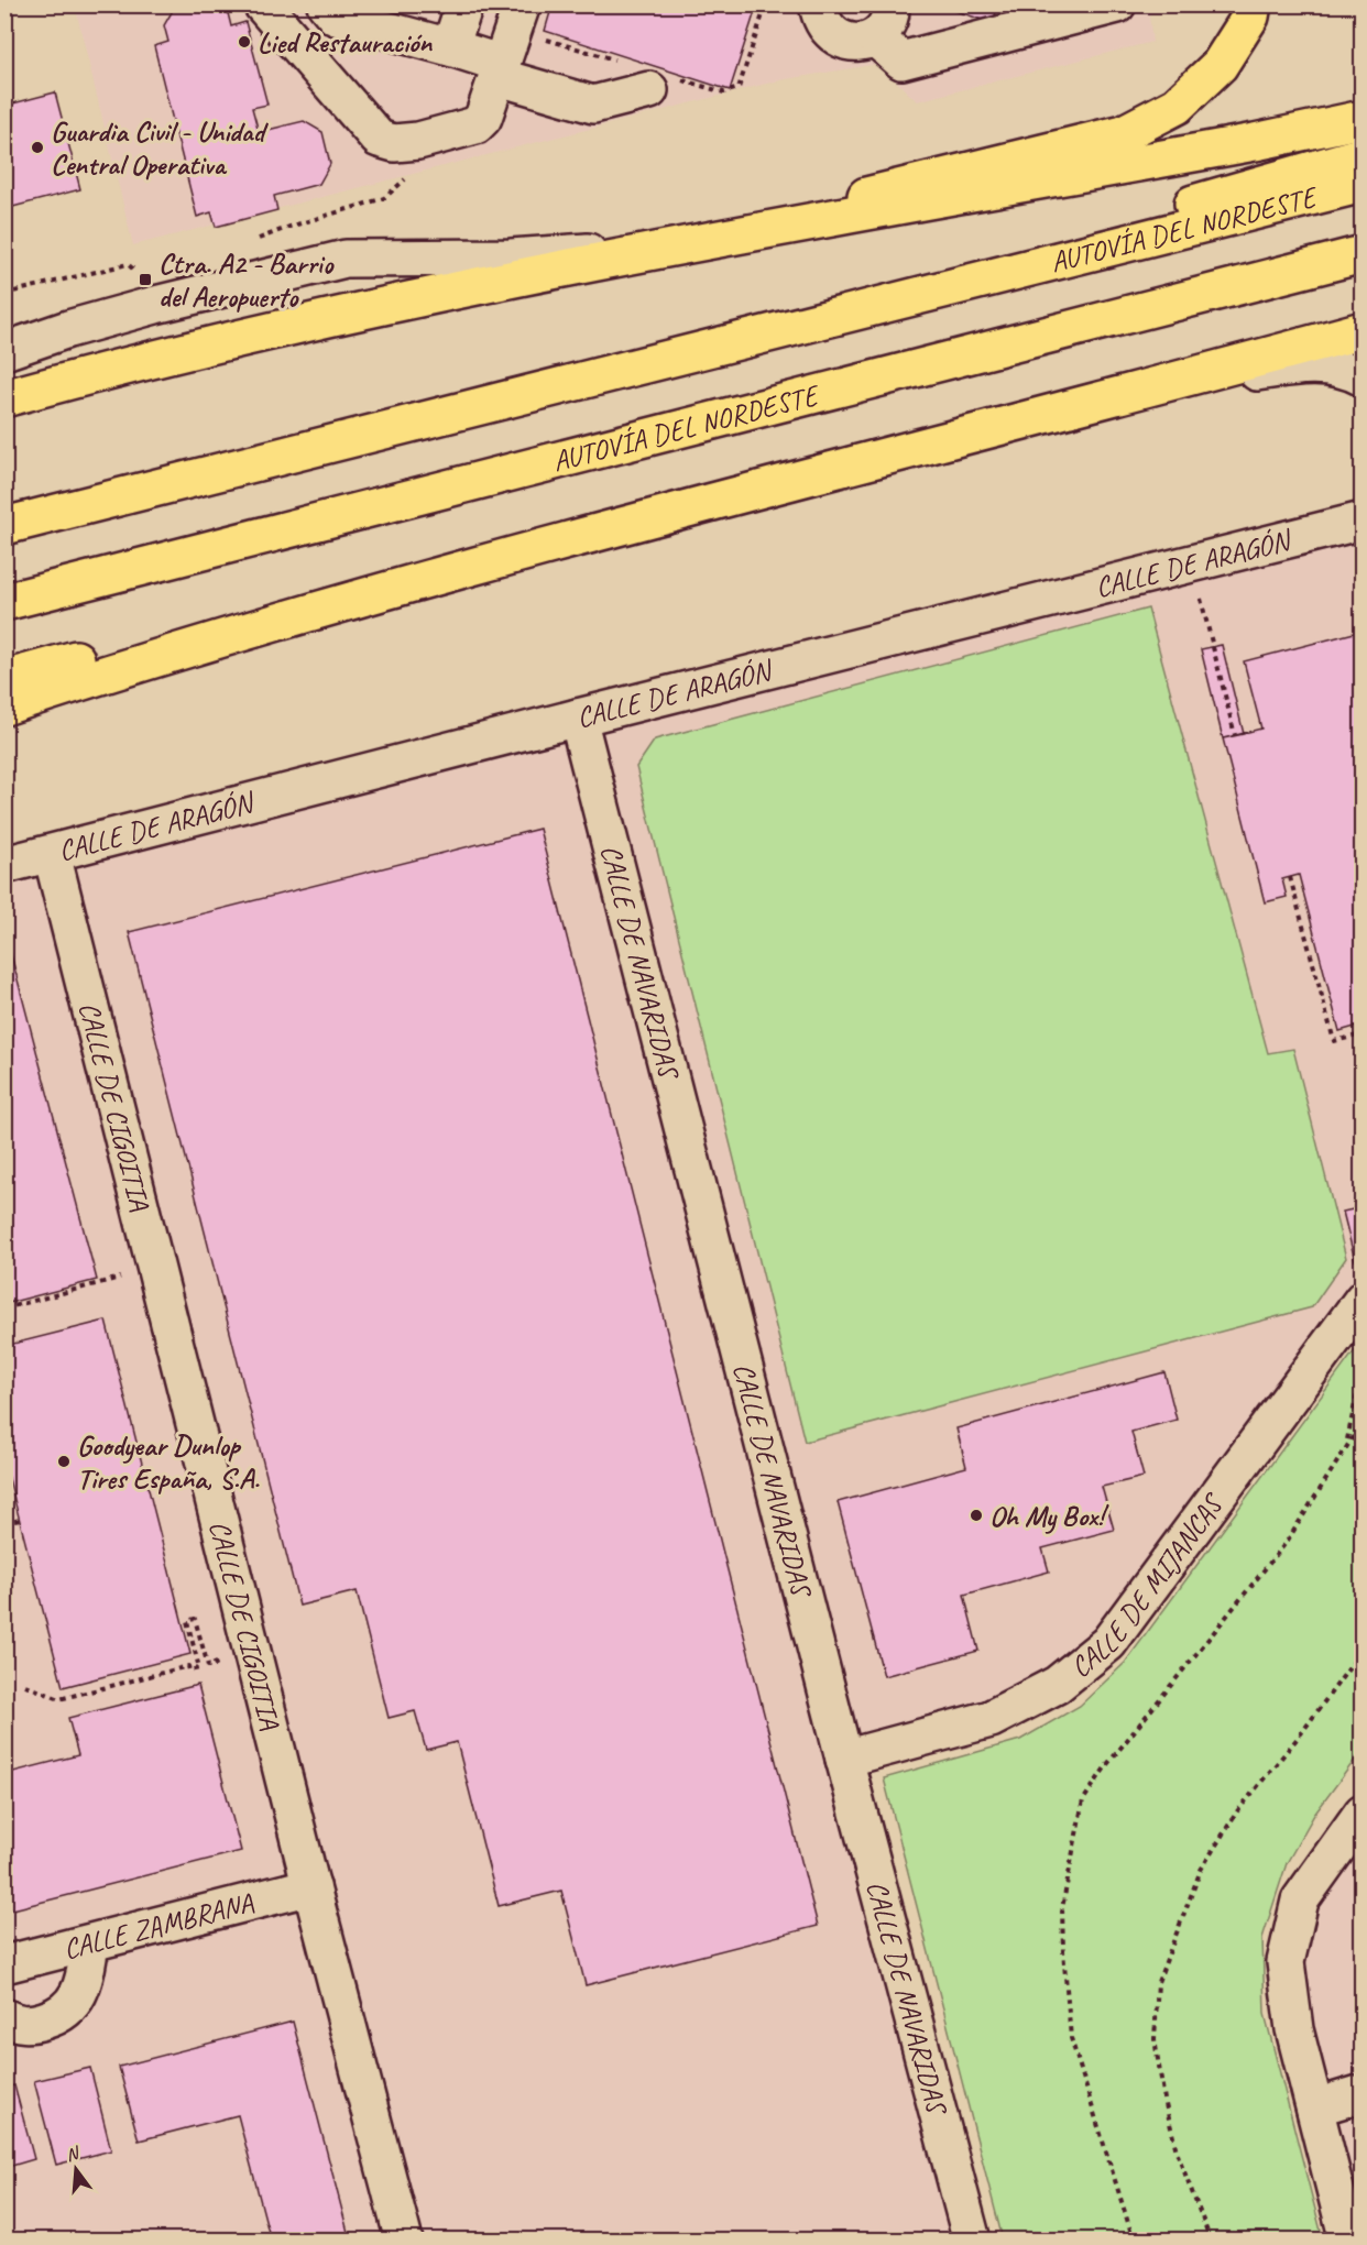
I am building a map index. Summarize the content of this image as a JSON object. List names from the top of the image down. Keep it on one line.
{"streets":{"main road":["AUTOVÍA DEL NORDESTE"],"street":["CALLE DE ARAGÓN","CALLE DE NAVARIDAS","CALLE DE CIGOITIA","CALLE DE MIJANCAS","CALLE ZAMBRANA"]},"crossings":[["CALLE DE ARAGÓN","CALLE DE NAVARIDAS"],["CALLE DE ARAGÓN","CALLE DE CIGOITIA"],["CALLE DE NAVARIDAS","CALLE DE MIJANCAS"],["CALLE DE CIGOITIA","CALLE ZAMBRANA"]],"places":{"other":["Lied Restauración","Guardia Civil - Unidad Central Operativa","Goodyear Dunlop Tires España, S.A.","Oh My Box!"],"transit":["Ctra. A2 - Barrio del Aeropuerto"]},"north":"top"}
